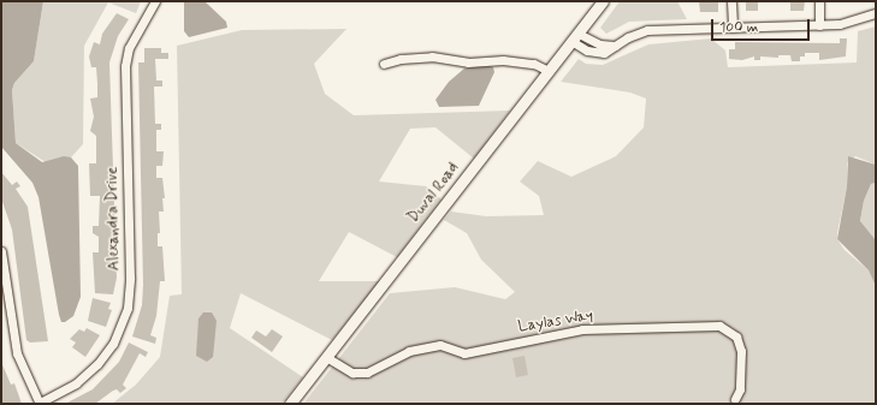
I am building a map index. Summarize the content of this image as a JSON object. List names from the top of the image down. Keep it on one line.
{"streets":{"main road":["Duval Road"],"street":["Alexandra Drive","Laylas Way"]},"crossings":[["Duval Road","Laylas Way"]],"scale_bar":"100 m"}
